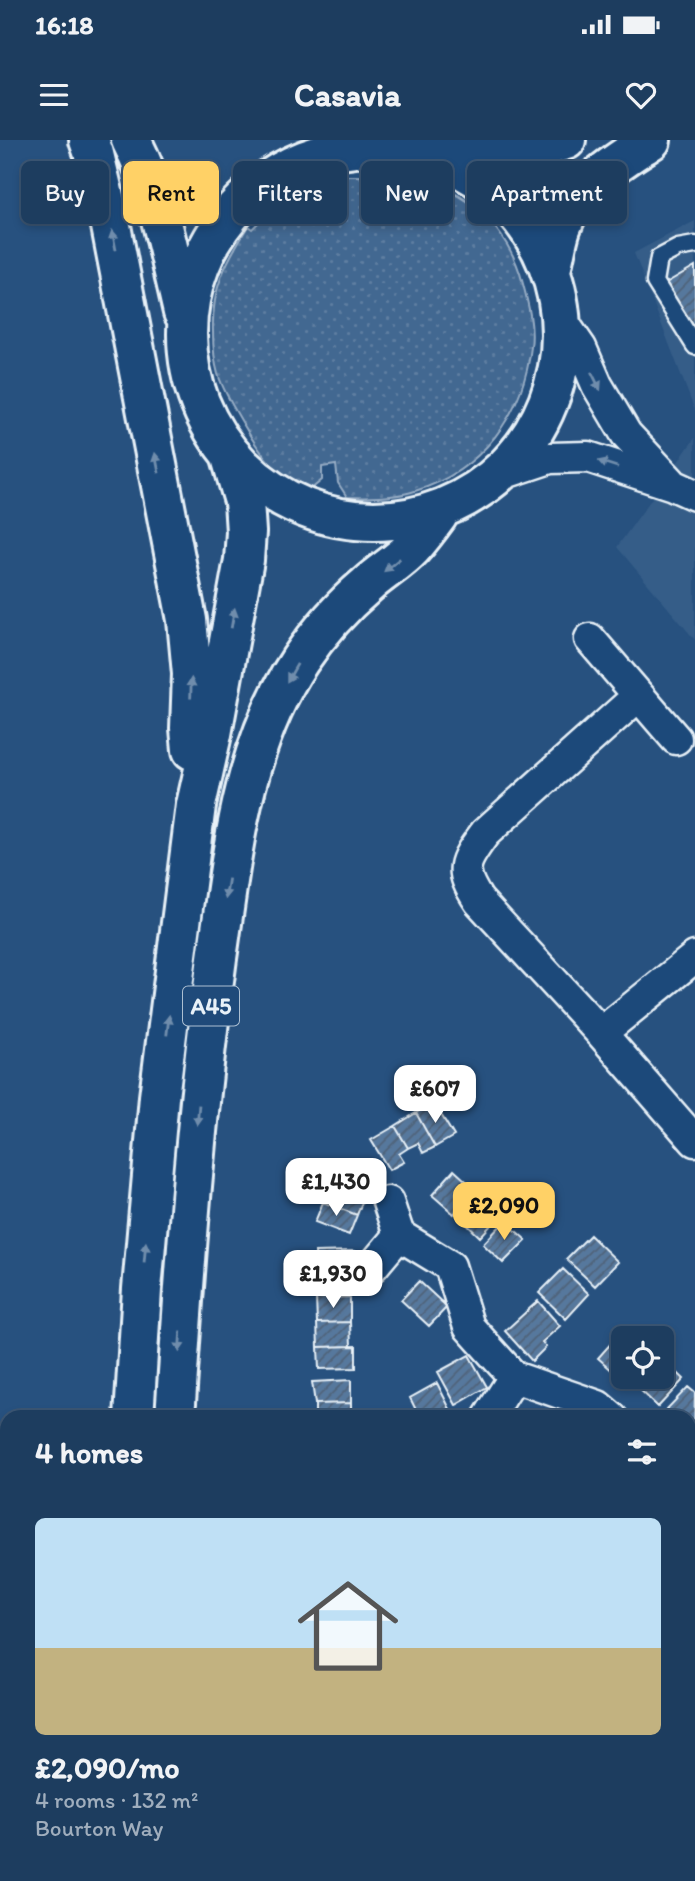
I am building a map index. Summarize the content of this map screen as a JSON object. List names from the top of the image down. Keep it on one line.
{"streets":{"highway":["A45"]},"page":{"status":"16:18","header":"Casavia","chip":["Buy","Rent","Filters","New","Apartment"],"price":["£607","£1,430","£2,090","£1,930"],"heading":"4 homes","list":[{"name":"£2,090/mo","note":"4 rooms · 132 m² · Bourton Way"}]}}
